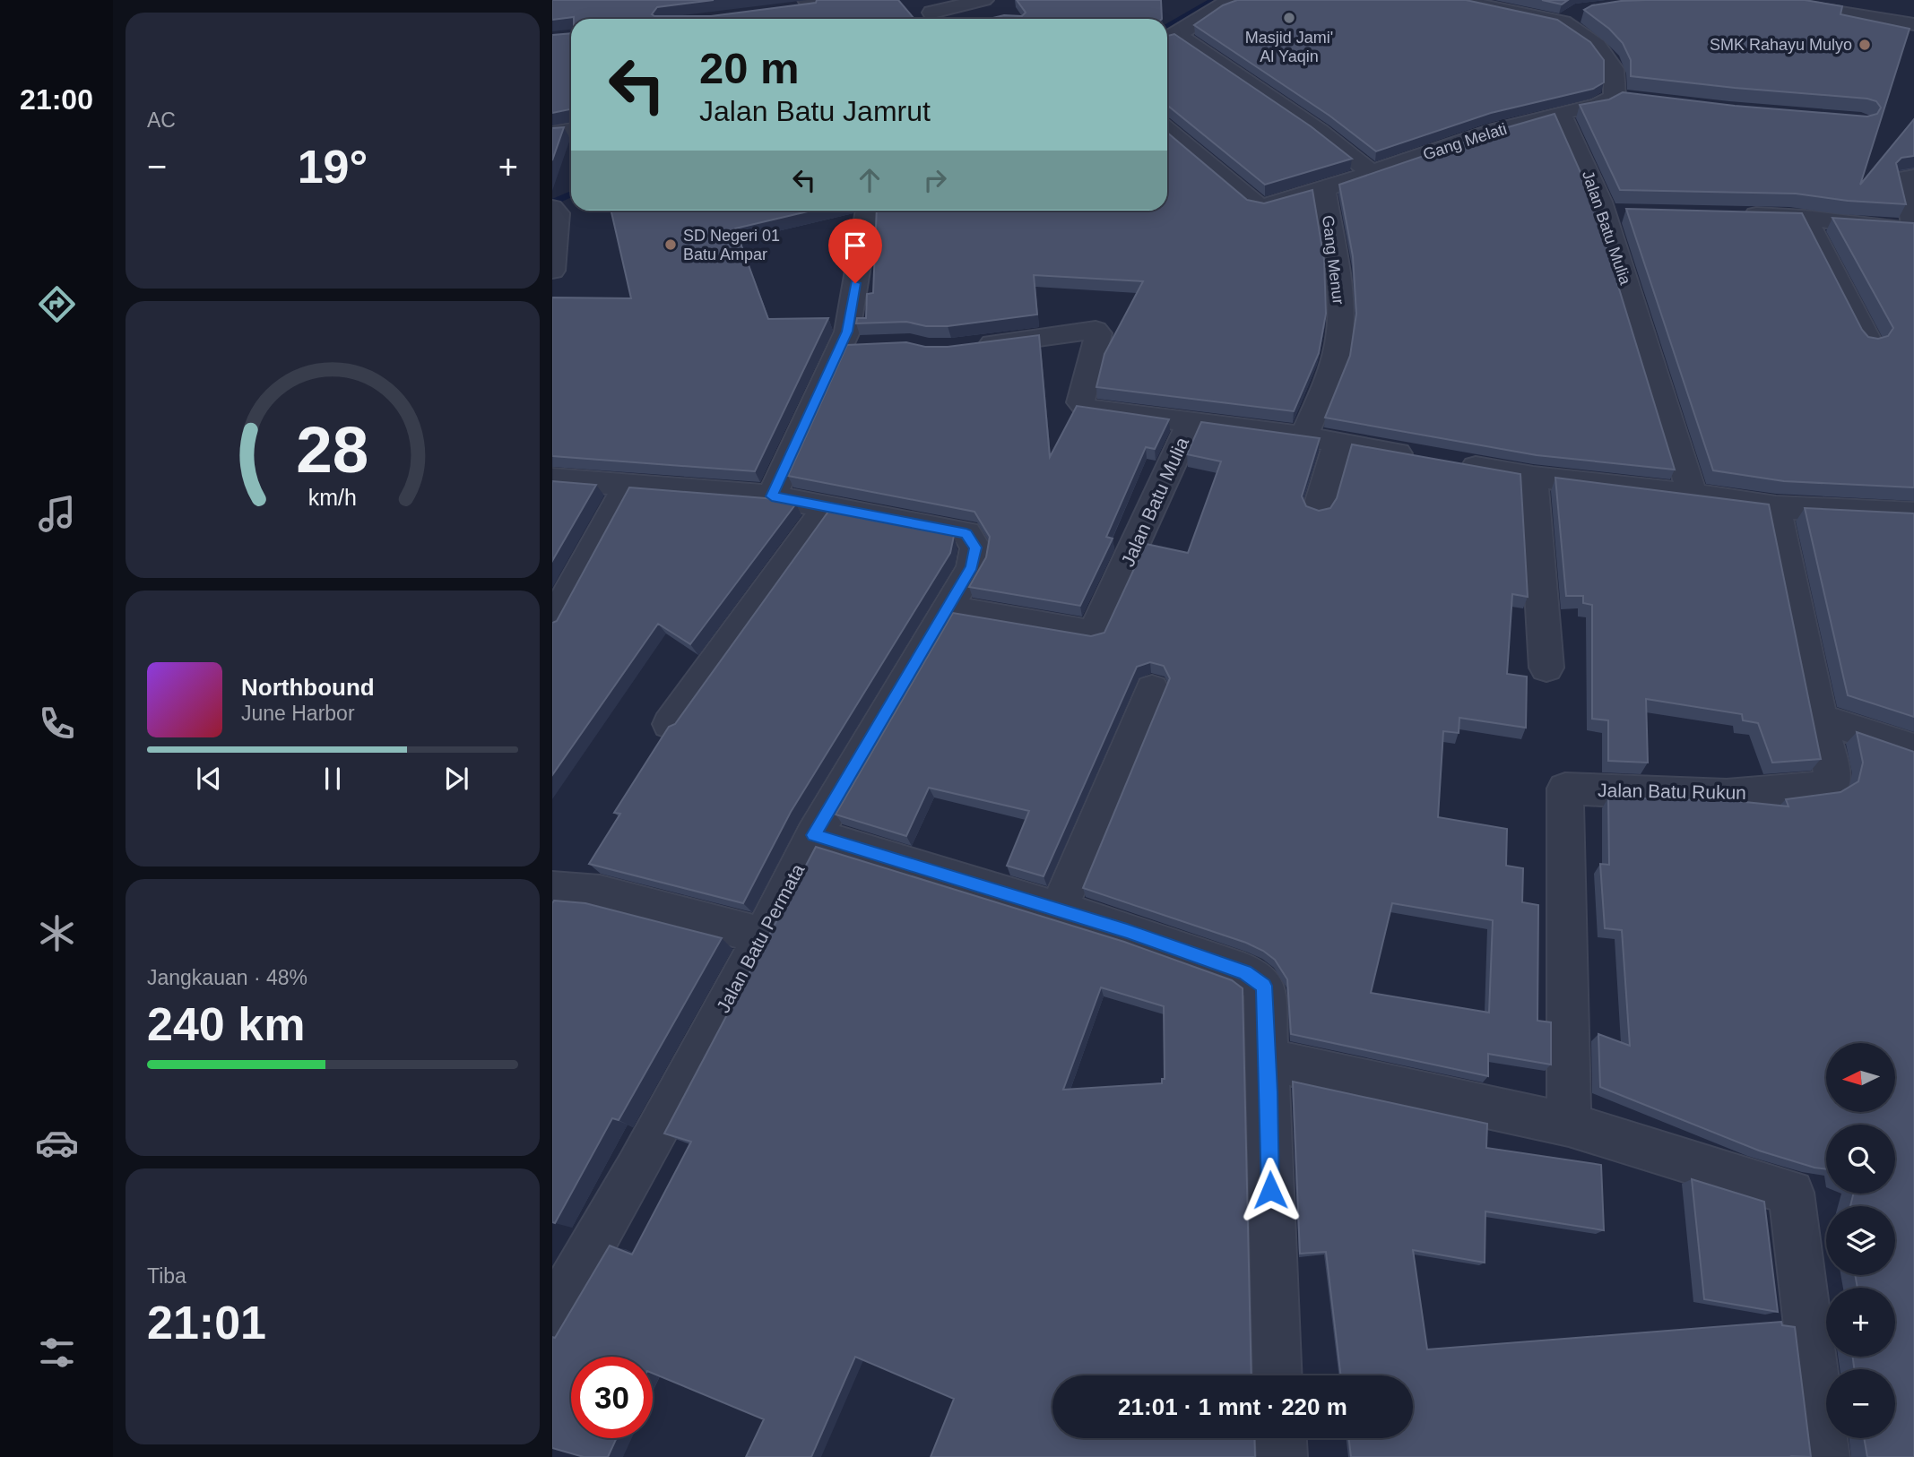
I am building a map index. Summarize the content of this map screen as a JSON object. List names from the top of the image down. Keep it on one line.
{"streets":{"street":["Gang Melati","Jalan Batu Mulia","Gang Menur","Jalan Batu Rukun","Jalan Batu Permata"]},"crossings":[["Gang Melati","Jalan Batu Mulia"],["Gang Melati","Gang Menur"],["Jalan Batu Mulia","Gang Menur"],["Jalan Batu Mulia","Jalan Batu Rukun"],["Jalan Batu Mulia","Jalan Batu Permata"]],"places":["Masjid Jami' Al Yaqin","SMK Rahayu Mulyo","SD Negeri 01 Batu Ampar"],"north":"left","page":{"tabs":"21:00","tile":["AC",["Jangkauan · 48%","240 km"],["Tiba","21:01"]],"turn":["20 m","Jalan Batu Jamrut"],"heat":["−","19°","+"],"song":["Northbound","June Harbor"],"map_buttons":["+","−"],"limit":"30","trip":"21:01 · 1 mnt · 220 m","gauge":["28","km/h"]}}
